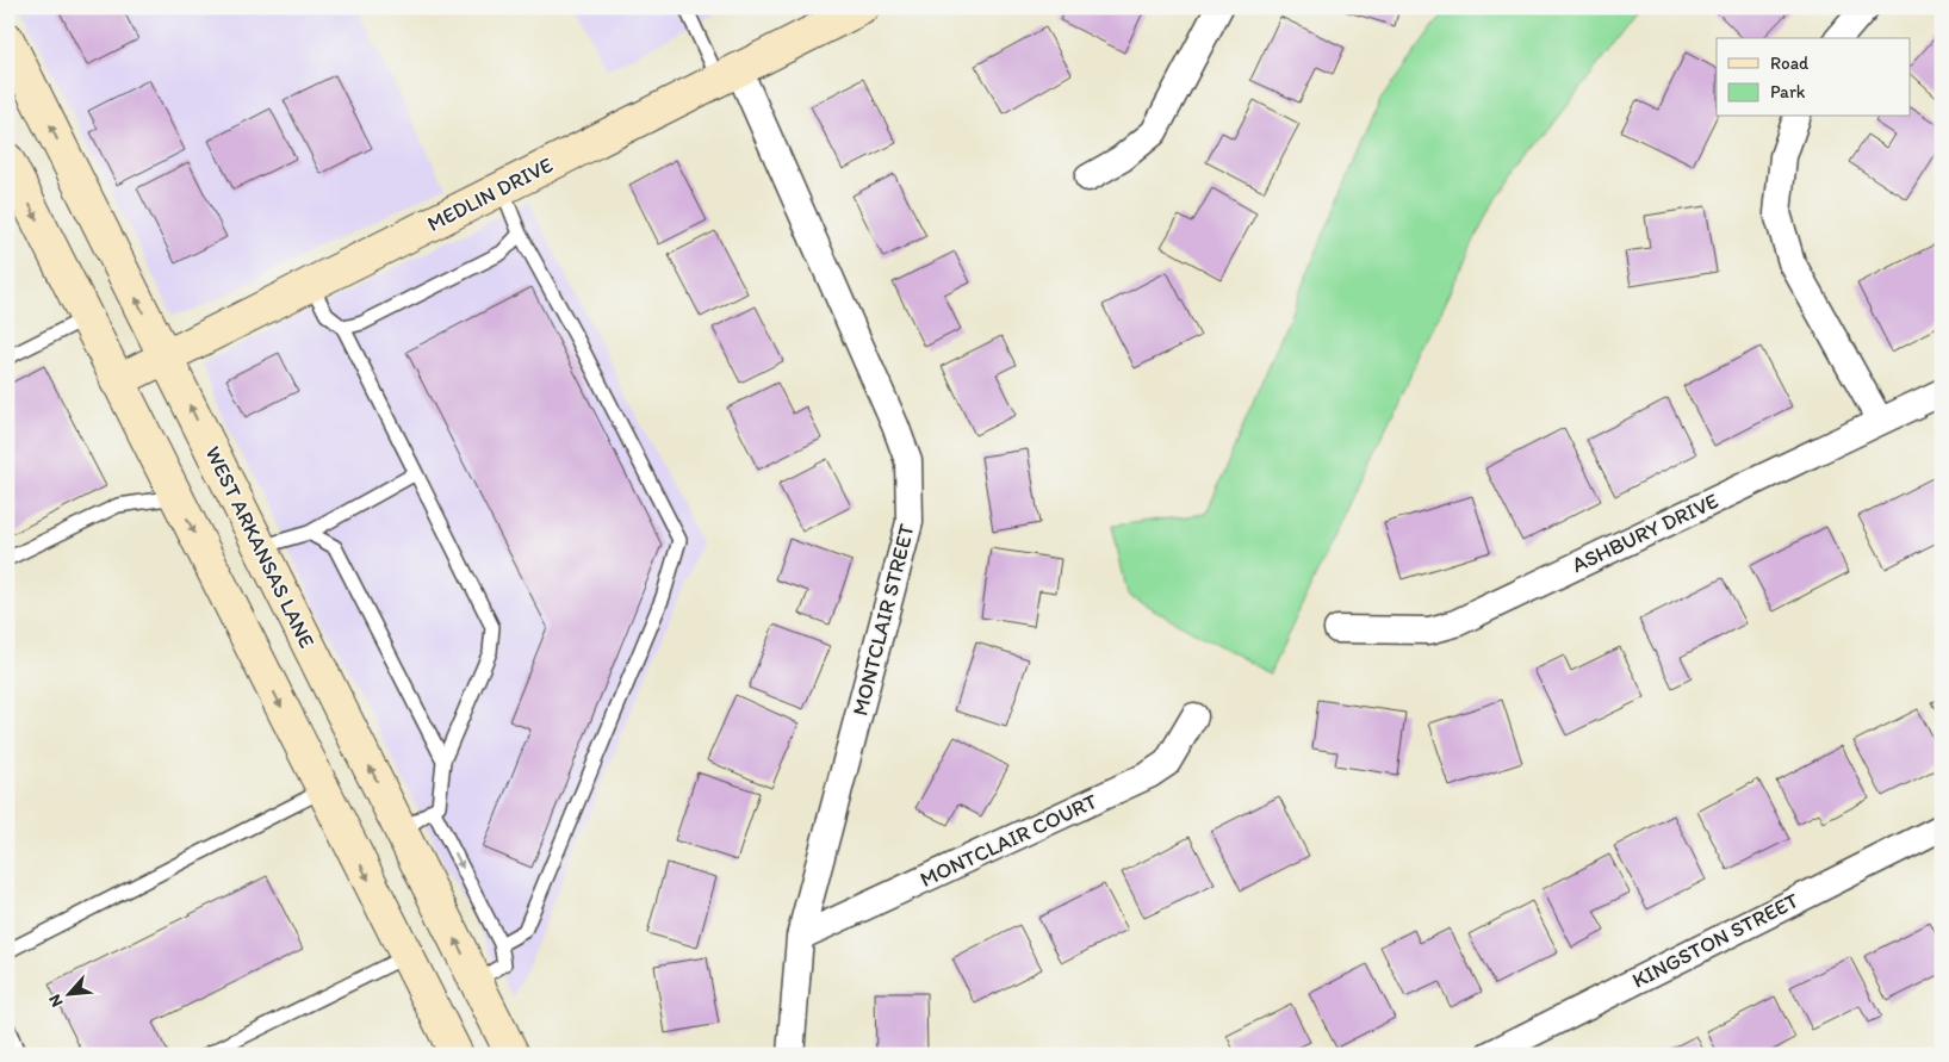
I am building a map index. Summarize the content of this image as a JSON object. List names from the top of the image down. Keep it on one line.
{"streets":{"main road":["MEDLIN DRIVE","WEST ARKANSAS LANE"],"street":["ASHBURY DRIVE","MONTCLAIR STREET","MONTCLAIR COURT","KINGSTON STREET"]},"crossings":[["MEDLIN DRIVE","WEST ARKANSAS LANE"],["MEDLIN DRIVE","MONTCLAIR STREET"],["MONTCLAIR STREET","MONTCLAIR COURT"]],"legend":["Road","Park"],"north":"bottom left"}
